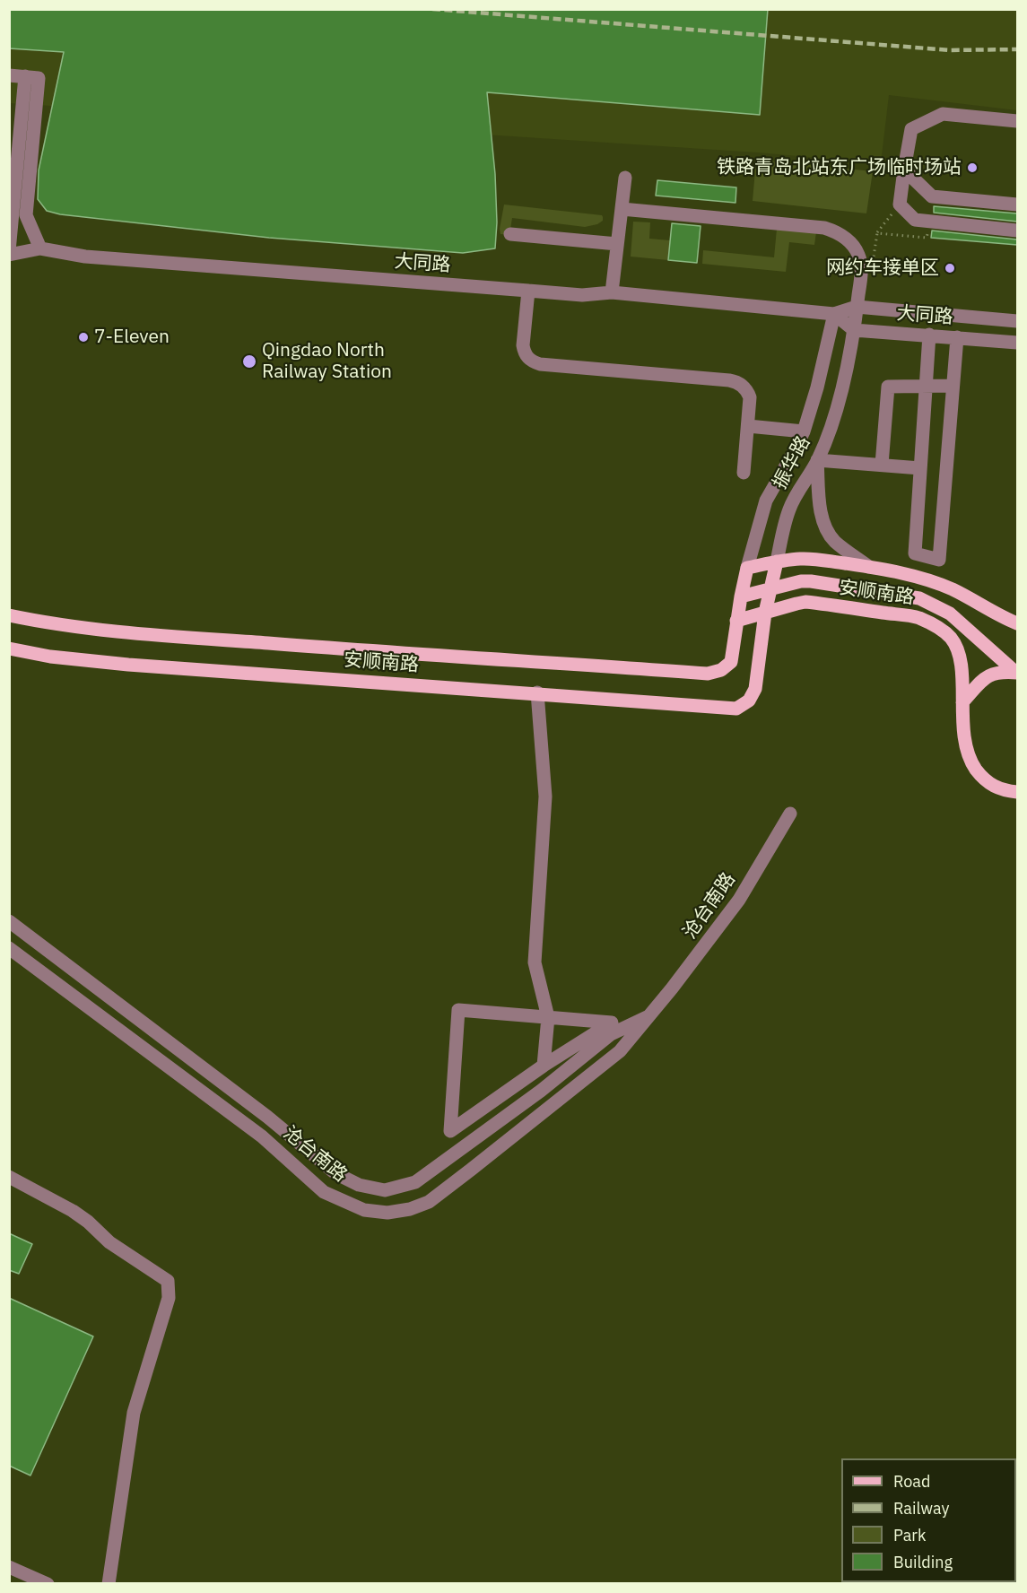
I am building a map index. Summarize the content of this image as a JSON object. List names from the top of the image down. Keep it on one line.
{"streets":{"main road":["振华路","安顺南路"],"street":["大同路","沧台南路"]},"crossings":[["大同路","振华路"],["振华路","安顺南路"]],"places":["铁路青岛北站东广场临时场站","网约车接单区","7-Eleven","Qingdao North Railway Station"],"legend":["Road","Railway","Park","Building"]}
